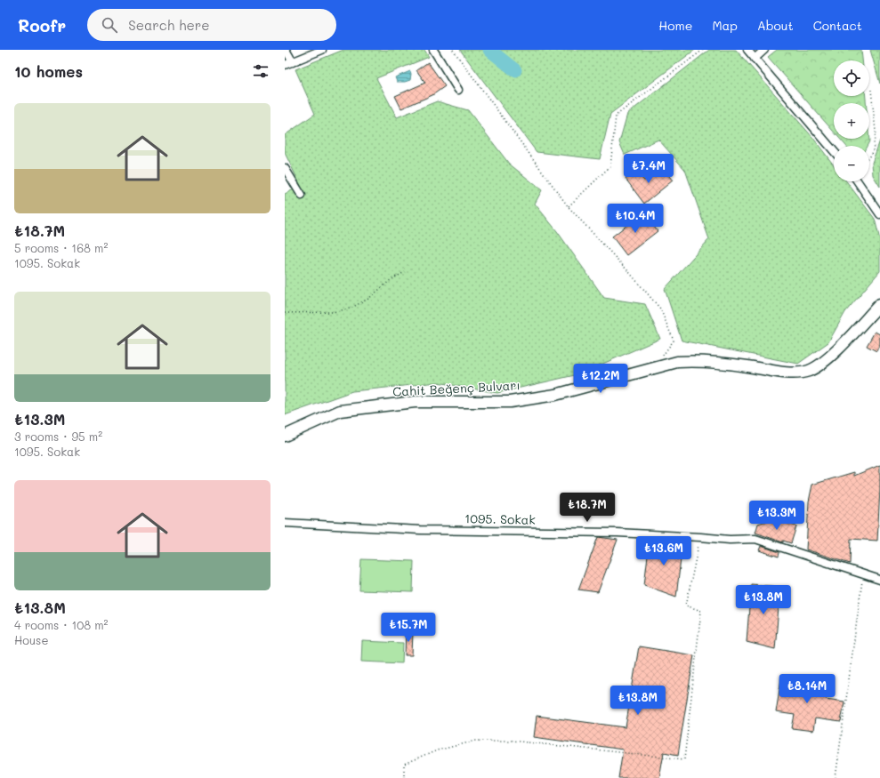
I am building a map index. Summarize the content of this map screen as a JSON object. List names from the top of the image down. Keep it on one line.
{"streets":{"main road":["Cahit Beğenç Bulvarı"],"street":["1095. Sokak"]},"page":{"header":"Roofr","search":"Search here","nav":["Home","Map","About","Contact"],"heading":"10 homes","map_buttons":["+","−"],"list":[{"name":"₺18.7M","note":"5 rooms · 168 m² · 1095. Sokak"},{"name":"₺13.3M","note":"3 rooms · 95 m² · 1095. Sokak"},{"name":"₺13.8M","note":"4 rooms · 108 m² · House"}],"price":["₺7.4M","₺10.4M","₺12.2M","₺18.7M","₺13.3M","₺13.6M","₺13.8M","₺15.7M","₺8.14M","₺13.8M"]}}
